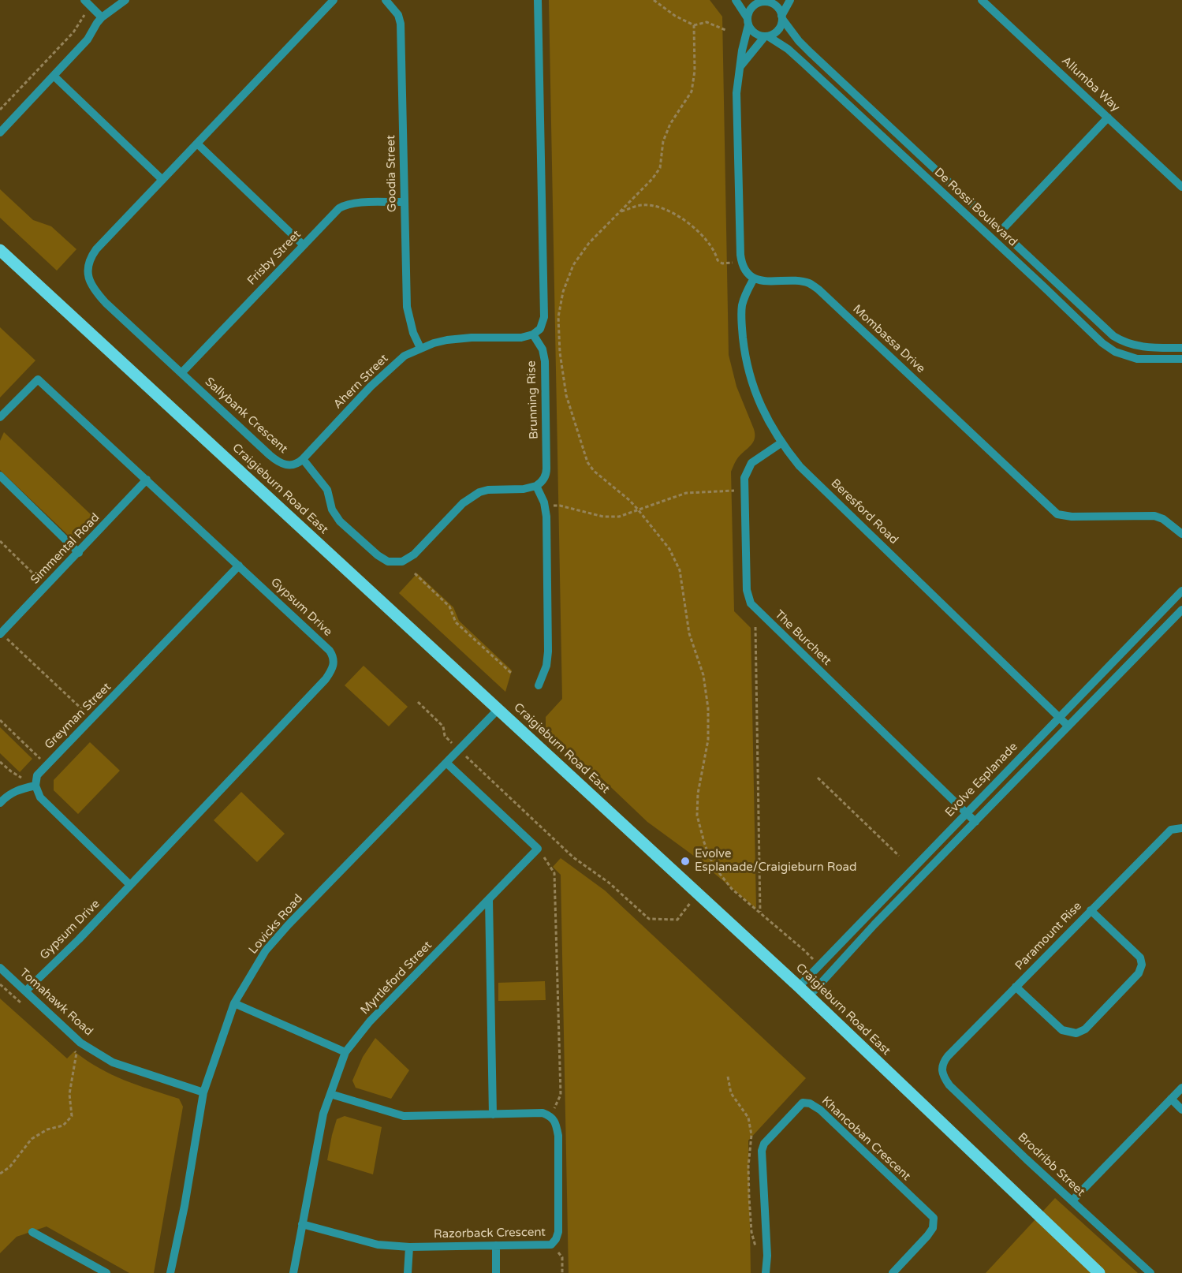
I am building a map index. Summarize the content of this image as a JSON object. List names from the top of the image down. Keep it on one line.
{"streets":{"main road":["Craigieburn Road East"],"street":["Allumba Way","Goodia Street","De Rossi Boulevard","Frisby Street","Mombassa Drive","Ahern Street","Brunning Rise","Sallybank Crescent","Beresford Road","Simmental Road","Gypsum Drive","The Burchett","Greyman Street","Evolve Esplanade","Lovicks Road","Paramount Rise","Myrtleford Street","Tomahawk Road","Khancoban Crescent","Brodribb Street","Razorback Crescent"]},"crossings":[["Goodia Street","Frisby Street"],["Goodia Street","Ahern Street"],["Frisby Street","Sallybank Crescent"],["Mombassa Drive","Beresford Road"],["Ahern Street","Brunning Rise"],["Ahern Street","Sallybank Crescent"],["Craigieburn Road East","Evolve Esplanade"],["Craigieburn Road East","Lovicks Road"],["Beresford Road","The Burchett"],["Beresford Road","Evolve Esplanade"],["Simmental Road","Gypsum Drive"],["Gypsum Drive","Greyman Street"],["Gypsum Drive","Tomahawk Road"],["The Burchett","Evolve Esplanade"],["Lovicks Road","Tomahawk Road"],["Paramount Rise","Brodribb Street"],["Myrtleford Street","Razorback Crescent"]],"places":["Evolve Esplanade/Craigieburn Road"]}
